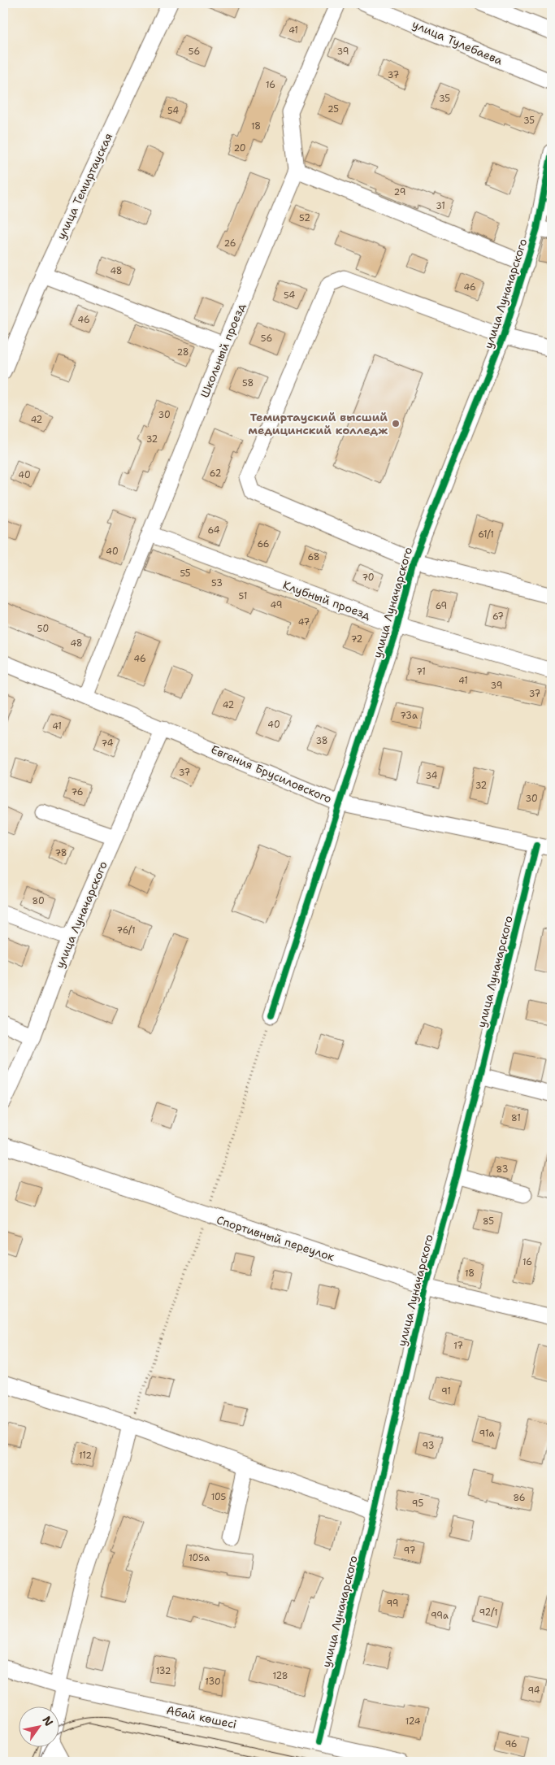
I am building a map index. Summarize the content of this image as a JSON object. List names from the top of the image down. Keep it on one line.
{"streets":{"street":["улица Тулебаева","улица Темиртауская","улица Луначарского","Школьный проезд","Клубный проезд","Евгения Брусиловского","Спортивный переулок","Абай көшесі"]},"crossings":[["улица Луначарского","Клубный проезд"],["улица Луначарского","Евгения Брусиловского"],["улица Луначарского","Спортивный переулок"],["улица Луначарского","Абай көшесі"],["Школьный проезд","Клубный проезд"],["Школьный проезд","Евгения Брусиловского"]],"places":["Темиртауский высший медицинский колледж"],"house_numbers":["41","56","39","37","16","35","25","54","35","18","20","29","31","52","26","48","46","54","46","56","28","58","30","42","32","62","40","64","61/1","66","40","68","55","70","53","51","49","69","67","47","50","72","48","46","71","41","39","37","42","73а","40","41","38","74","37","34","32","76","30","78","80","76/1","81","83","85","16","18","17","91","91а","93","112","105","86","95","97","105а","99","92/1","99а","132","128","130","94","124","96"],"north":"top right"}
